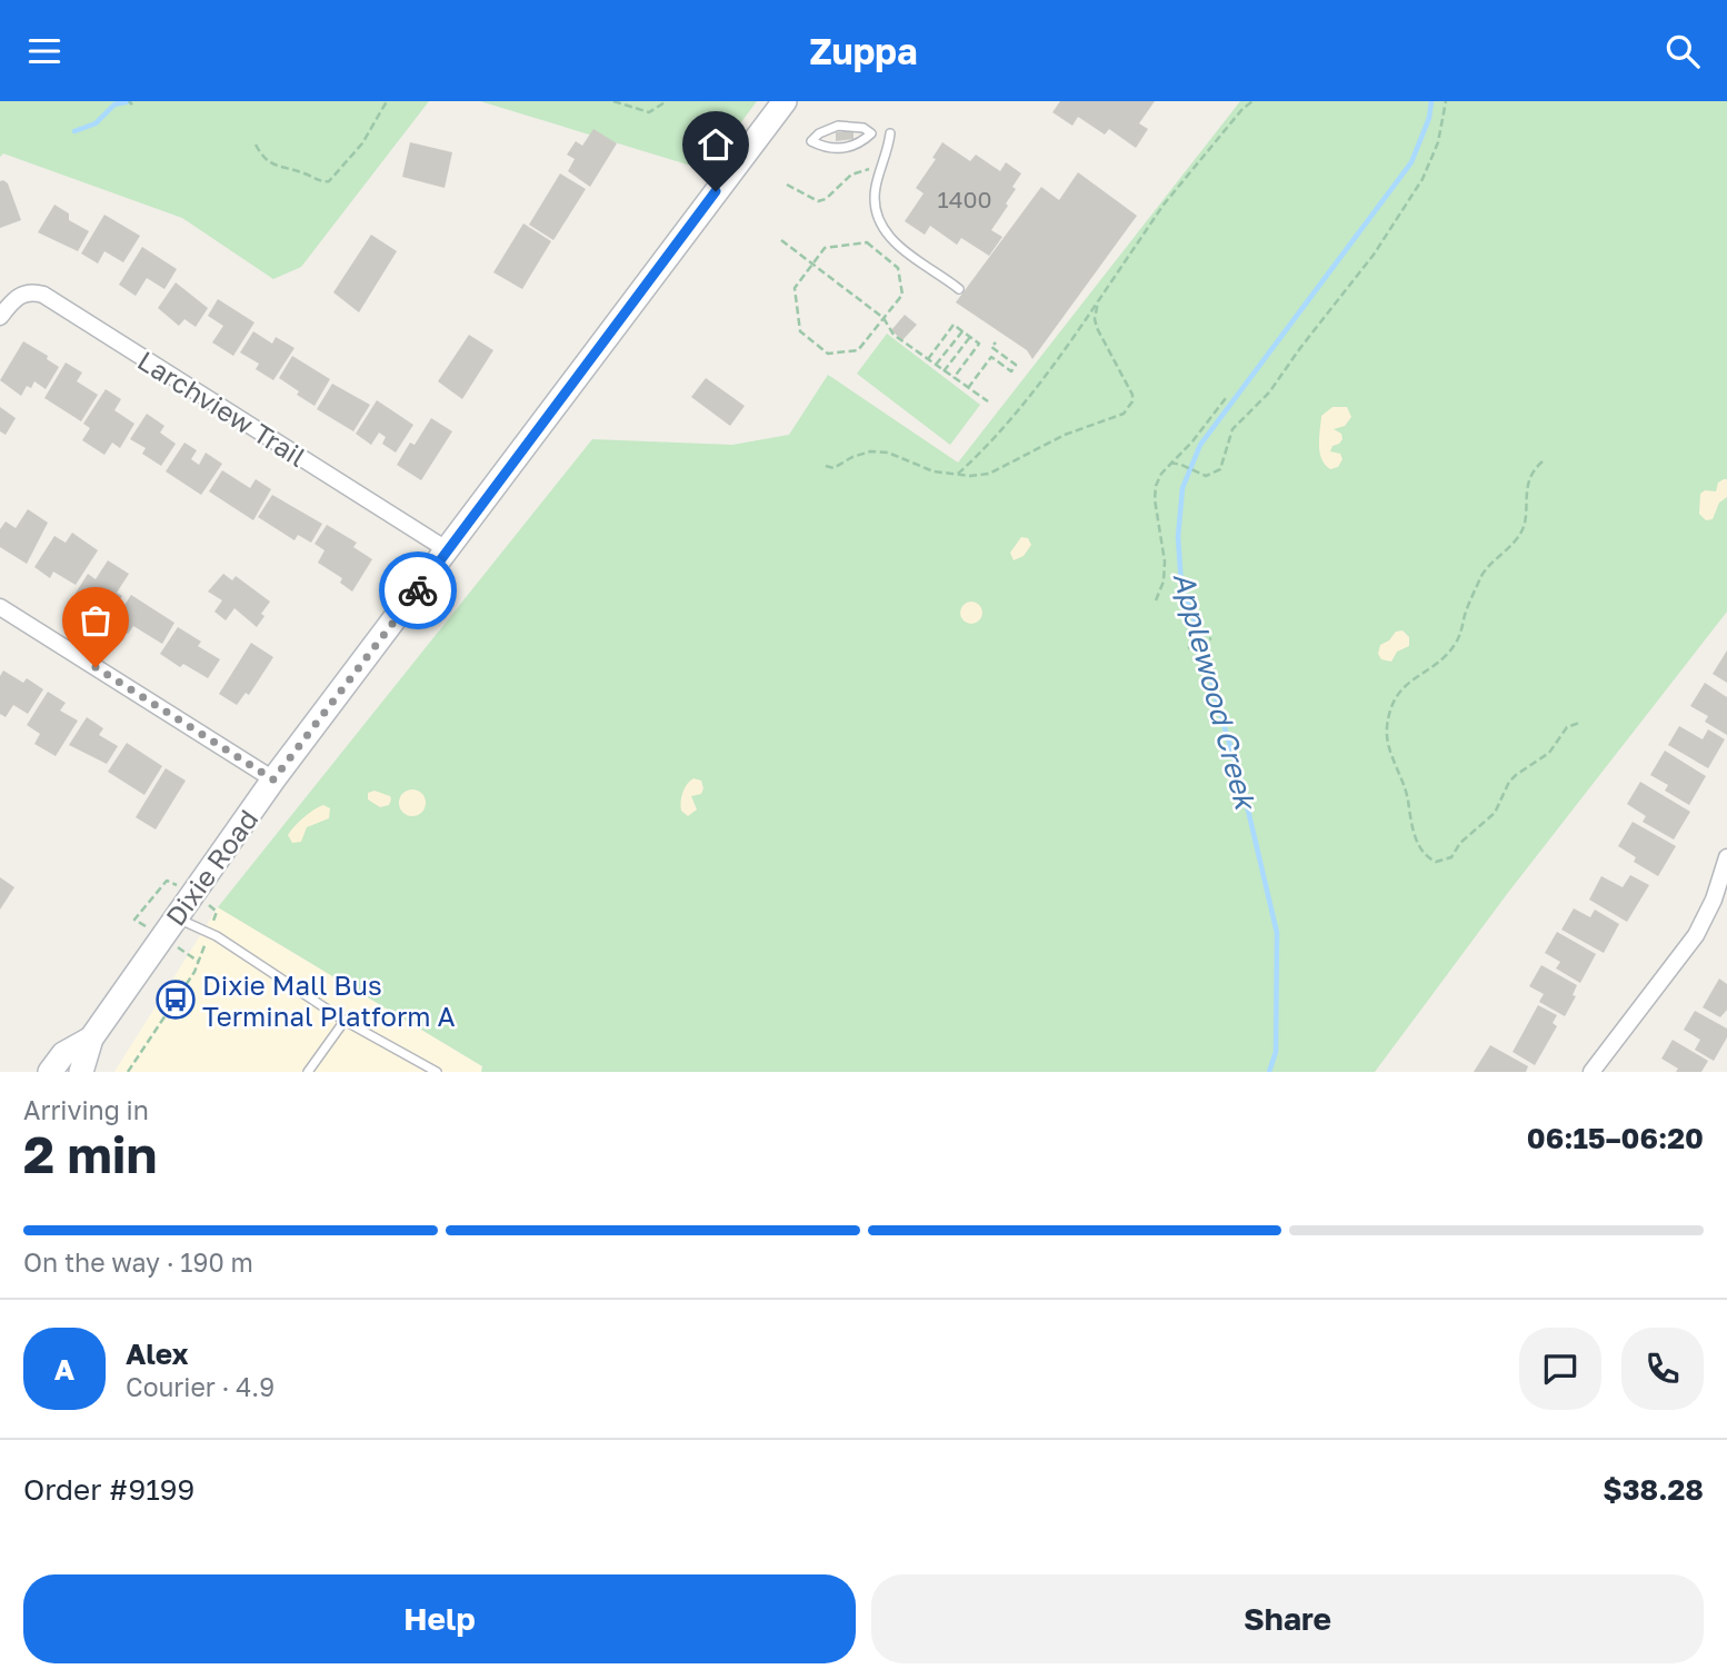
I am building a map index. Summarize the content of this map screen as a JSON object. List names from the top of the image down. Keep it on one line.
{"streets":{"main road":["Dixie Road"],"street":["Larchview Trail"]},"crossings":[["Larchview Trail","Dixie Road"]],"water":["Applewood Creek"],"places":{"bus stop":["Dixie Mall Bus Terminal Platform A"]},"house_numbers":["1400"],"page":{"header":"Zuppa","heading":["2 min","Arriving in","06:15–06:20"],"panel":["Alex","Courier · 4.9","Order #9199","$38.28"],"bar":"On the way · 190 m","round":"A","buttons":["Help","Share"]}}
